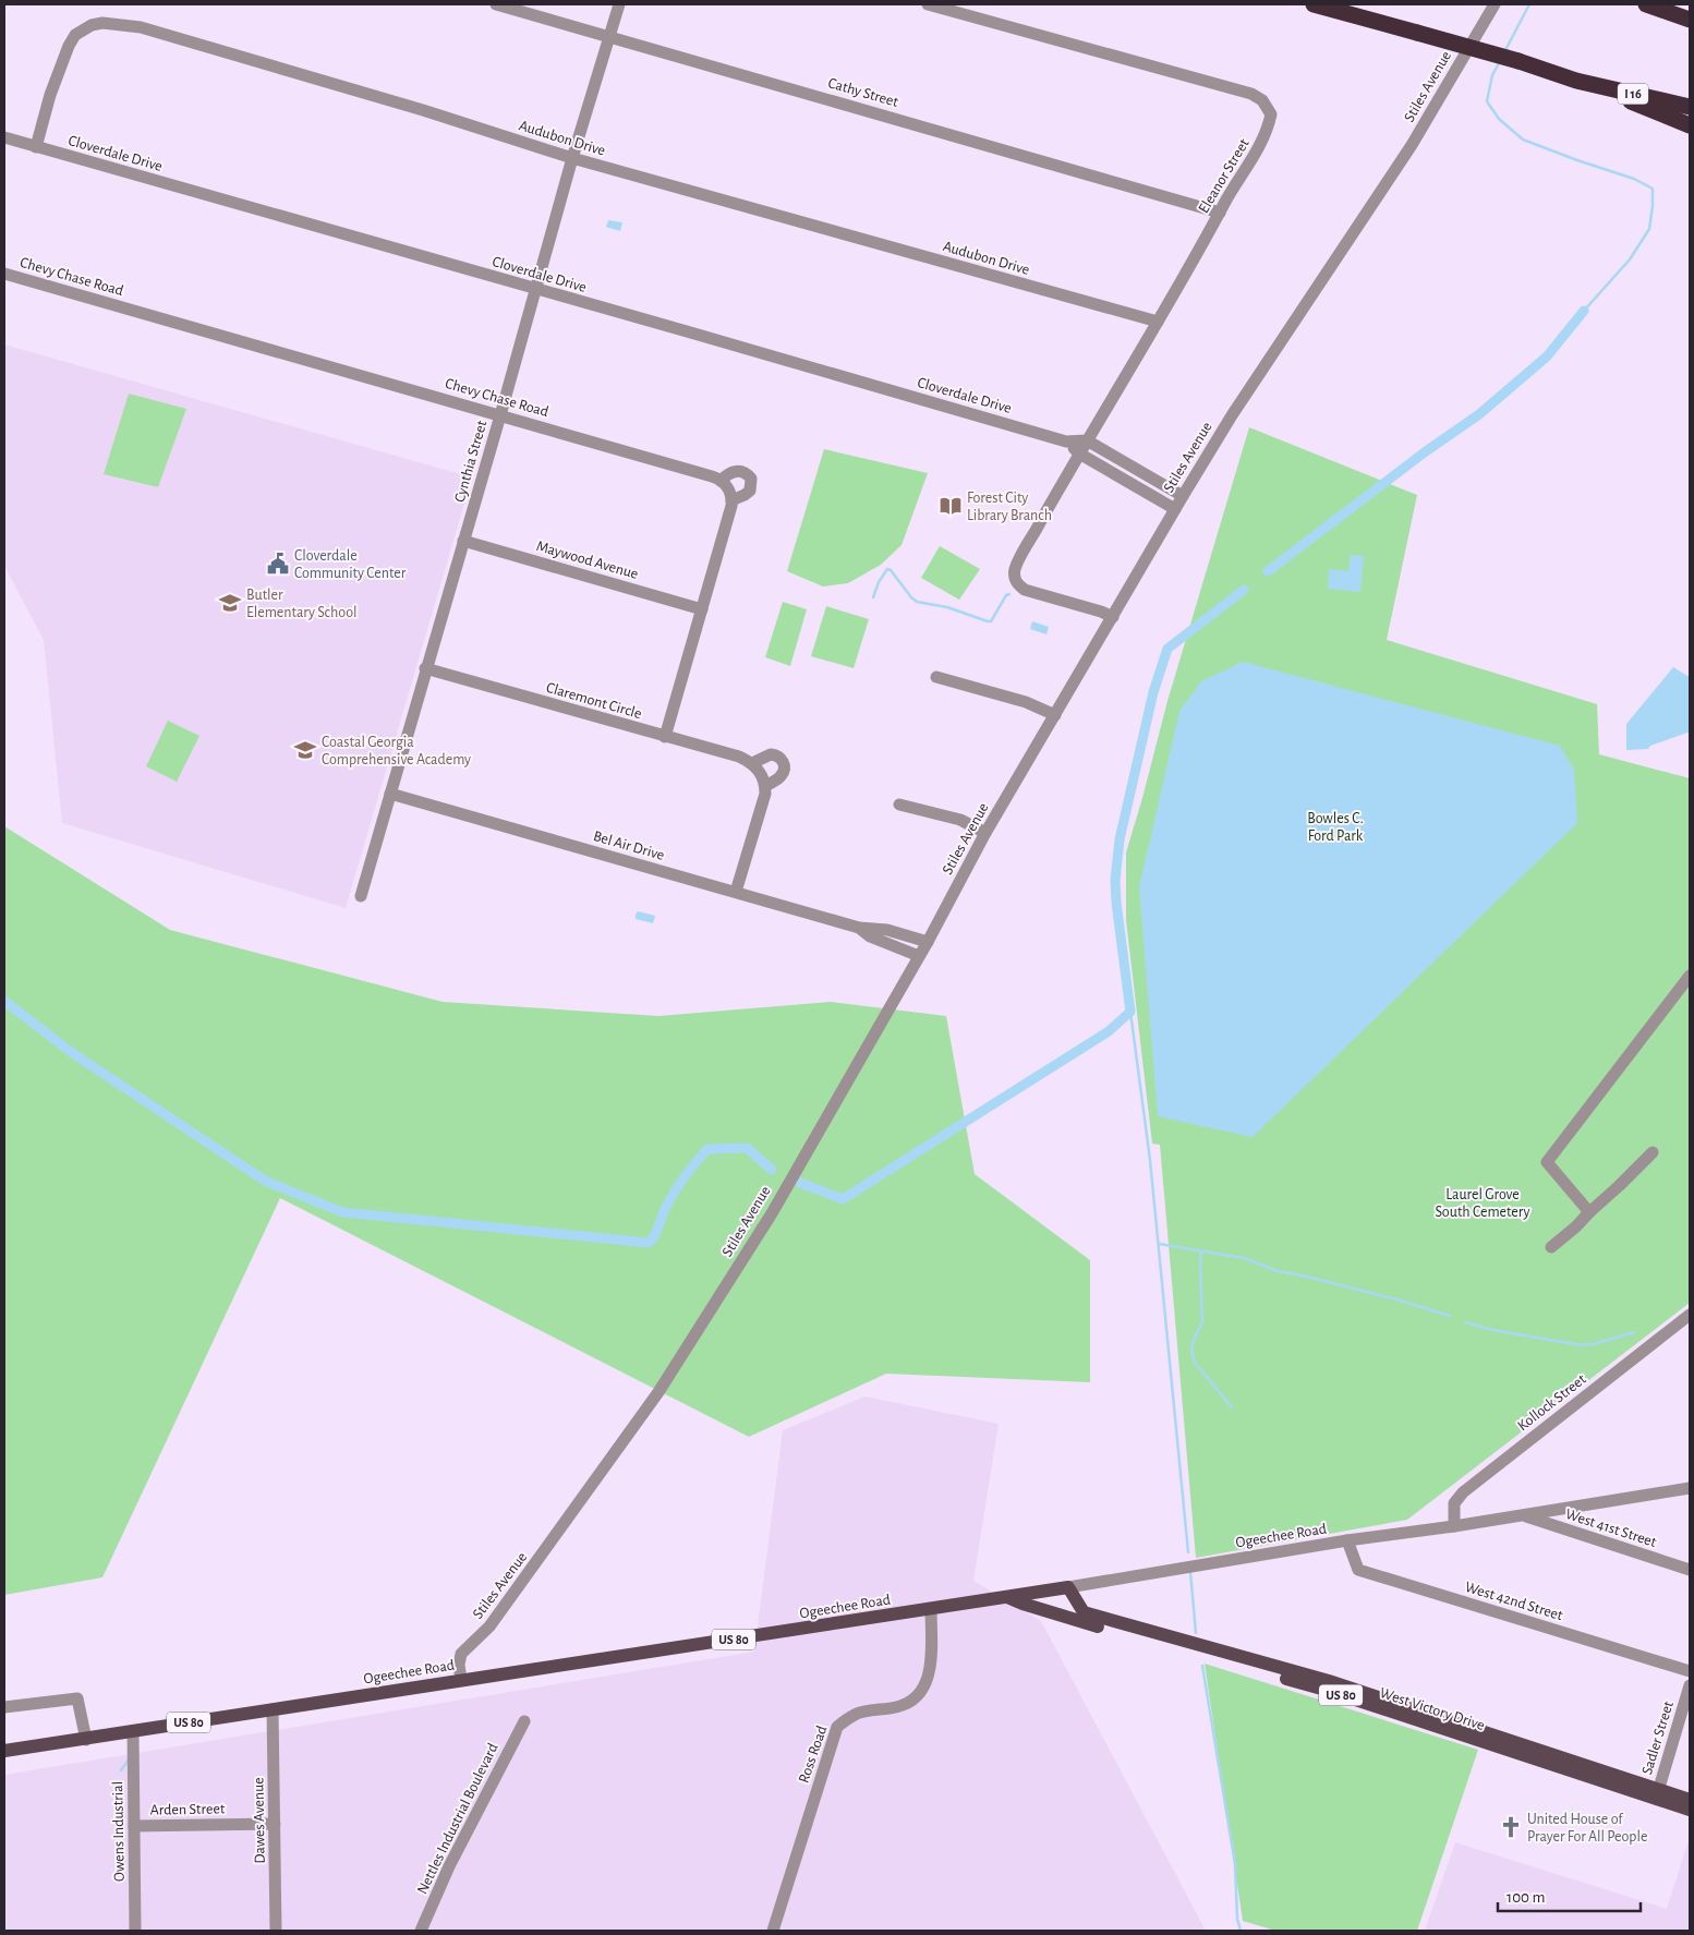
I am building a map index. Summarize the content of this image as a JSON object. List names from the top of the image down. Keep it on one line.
{"streets":{"highway":["I 16"],"main road":["Ogeechee Road","US 80","West Victory Drive"],"street":["Stiles Avenue","Cathy Street","Audubon Drive","Cloverdale Drive","Eleanor Street","Chevy Chase Road","Cynthia Street","Maywood Avenue","Claremont Circle","Bel Air Drive","Kollock Street","West 41st Street","West 42nd Street","Sadler Street","Ross Road","Arden Street","Nettles Industrial Boulevard","Dawes Avenue","Owens Industrial"]},"crossings":[["Stiles Avenue","Cloverdale Drive"],["Stiles Avenue","Eleanor Street"],["Stiles Avenue","Bel Air Drive"],["Stiles Avenue","Ogeechee Road"],["Cathy Street","Eleanor Street"],["Cathy Street","Cynthia Street"],["Audubon Drive","Cloverdale Drive"],["Audubon Drive","Eleanor Street"],["Audubon Drive","Cynthia Street"],["Cloverdale Drive","Eleanor Street"],["Cloverdale Drive","Cynthia Street"],["Chevy Chase Road","Cynthia Street"],["Cynthia Street","Maywood Avenue"],["Cynthia Street","Claremont Circle"],["Cynthia Street","Bel Air Drive"],["Kollock Street","Ogeechee Road"],["West 41st Street","Ogeechee Road"],["Ogeechee Road","West 42nd Street"],["Ogeechee Road","West Victory Drive"],["Ogeechee Road","Ross Road"],["Ogeechee Road","Dawes Avenue"],["Ogeechee Road","Owens Industrial"],["West Victory Drive","Sadler Street"],["Arden Street","Dawes Avenue"],["Arden Street","Owens Industrial"]],"parks":["Bowles C. Ford Park","Laurel Grove South Cemetery"],"places":{"library":["Forest City Library Branch"],"public building":["Cloverdale Community Center"],"school or university":["Butler Elementary School","Coastal Georgia Comprehensive Academy"],"church":["United House of Prayer For All People"]},"scale_bar":"100 m"}
